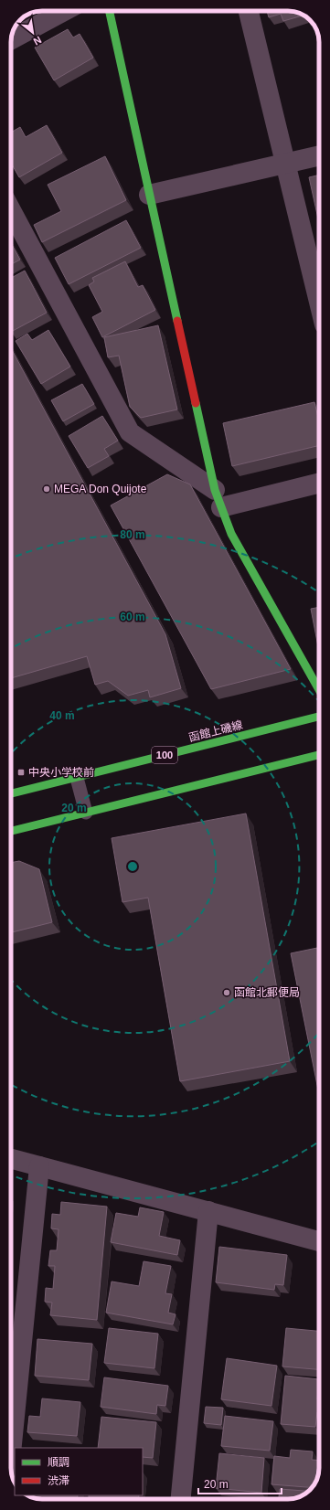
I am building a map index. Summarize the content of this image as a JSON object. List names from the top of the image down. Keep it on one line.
{"streets":{"street":["函館上磯線","100"]},"places":{"other":["MEGA Don Quijote","函館北郵便局"],"transit":["中央小学校前"]},"legend":["順調","渋滞"],"scale_bar":"20 m","north":"bottom right","rings":["80 m","60 m","40 m","20 m"]}
